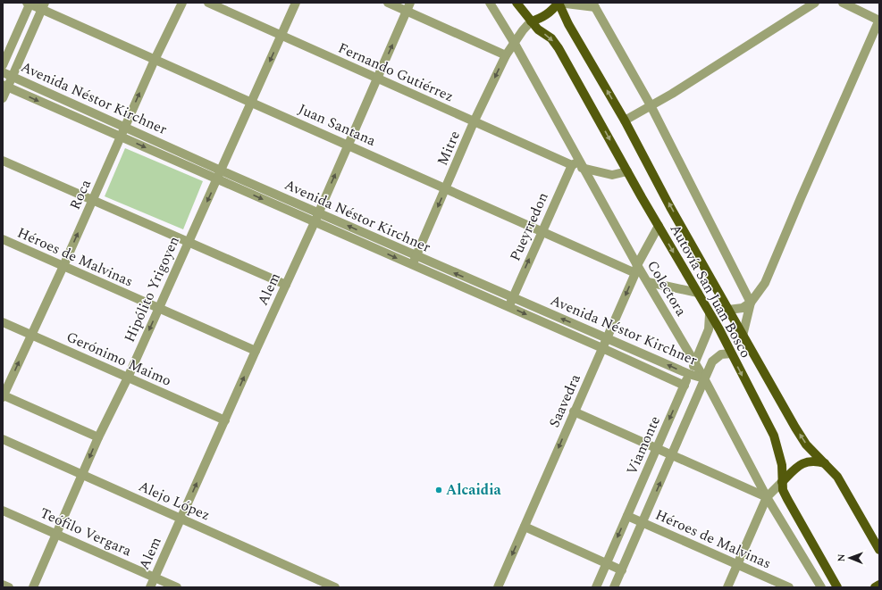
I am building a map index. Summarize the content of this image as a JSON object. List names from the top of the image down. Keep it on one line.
{"streets":{"main road":["Autovía San Juan Bosco"],"street":["Fernando Gutiérrez","Avenida Néstor Kirchner","Juan Santana","Mitre","Roca","Pueyrredon","Héroes de Malvinas","Colectora","Hipólito Yrigoyen","Alem","Gerónimo Maimo","Saavedra","Viamonte","Alejo López","Teófilo Vergara"]},"crossings":[["Fernando Gutiérrez","Mitre"],["Fernando Gutiérrez","Pueyrredon"],["Fernando Gutiérrez","Colectora"],["Fernando Gutiérrez","Hipólito Yrigoyen"],["Fernando Gutiérrez","Alem"],["Fernando Gutiérrez","Autovía San Juan Bosco"],["Avenida Néstor Kirchner","Mitre"],["Avenida Néstor Kirchner","Roca"],["Avenida Néstor Kirchner","Pueyrredon"],["Avenida Néstor Kirchner","Colectora"],["Avenida Néstor Kirchner","Hipólito Yrigoyen"],["Avenida Néstor Kirchner","Alem"],["Avenida Néstor Kirchner","Saavedra"],["Avenida Néstor Kirchner","Viamonte"],["Juan Santana","Mitre"],["Juan Santana","Roca"],["Juan Santana","Pueyrredon"],["Juan Santana","Colectora"],["Juan Santana","Hipólito Yrigoyen"],["Juan Santana","Alem"],["Juan Santana","Saavedra"],["Mitre","Colectora"],["Mitre","Autovía San Juan Bosco"],["Roca","Héroes de Malvinas"],["Roca","Gerónimo Maimo"],["Pueyrredon","Colectora"],["Héroes de Malvinas","Hipólito Yrigoyen"],["Héroes de Malvinas","Alem"],["Héroes de Malvinas","Viamonte"],["Colectora","Saavedra"],["Colectora","Viamonte"],["Hipólito Yrigoyen","Gerónimo Maimo"],["Hipólito Yrigoyen","Alejo López"],["Hipólito Yrigoyen","Teófilo Vergara"],["Alem","Gerónimo Maimo"],["Alem","Alejo López"],["Alem","Teófilo Vergara"],["Autovía San Juan Bosco","Saavedra"],["Autovía San Juan Bosco","Viamonte"]],"one_way":["Mitre","Roca","Pueyrredon","Hipólito Yrigoyen","Alem","Saavedra"],"places":["Alcaidia"],"north":"left"}
